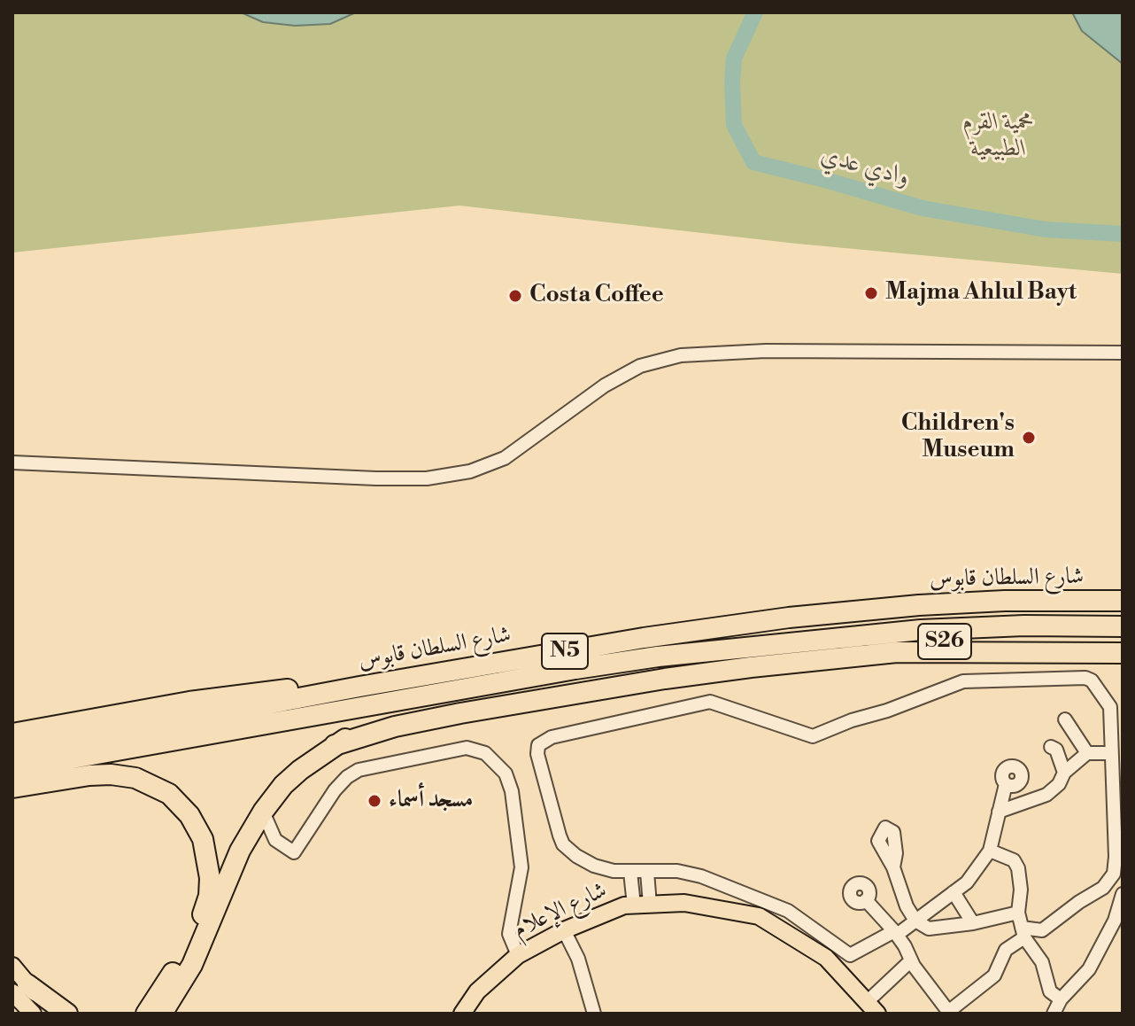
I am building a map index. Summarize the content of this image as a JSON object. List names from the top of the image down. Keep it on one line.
{"streets":{"highway":["شارع السلطان قابوس","S26","N5"],"main road":["شارع الإعلام"]},"crossings":[["شارع السلطان قابوس","S26"]],"water":["وادي عدي"],"parks":["محمية القرم الطبيعية"],"places":["Majma Ahlul Bayt","Costa Coffee","Children's Museum","مسجد أسماء"]}
